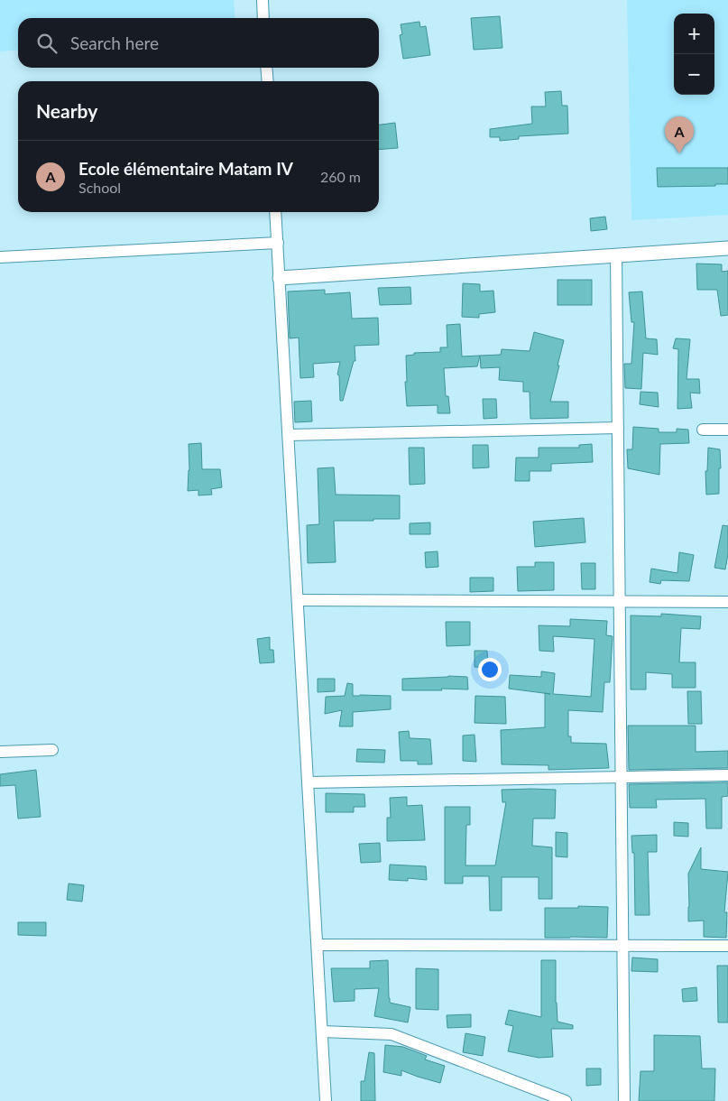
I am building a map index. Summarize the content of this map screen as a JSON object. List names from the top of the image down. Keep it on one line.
{"page":{"map_buttons":["+","−"],"search":"Search here","heading":"Nearby","pins":"A","list":[{"mark":"A","name":"Ecole élémentaire Matam IV","note":"School","value":"260 m"}]}}
